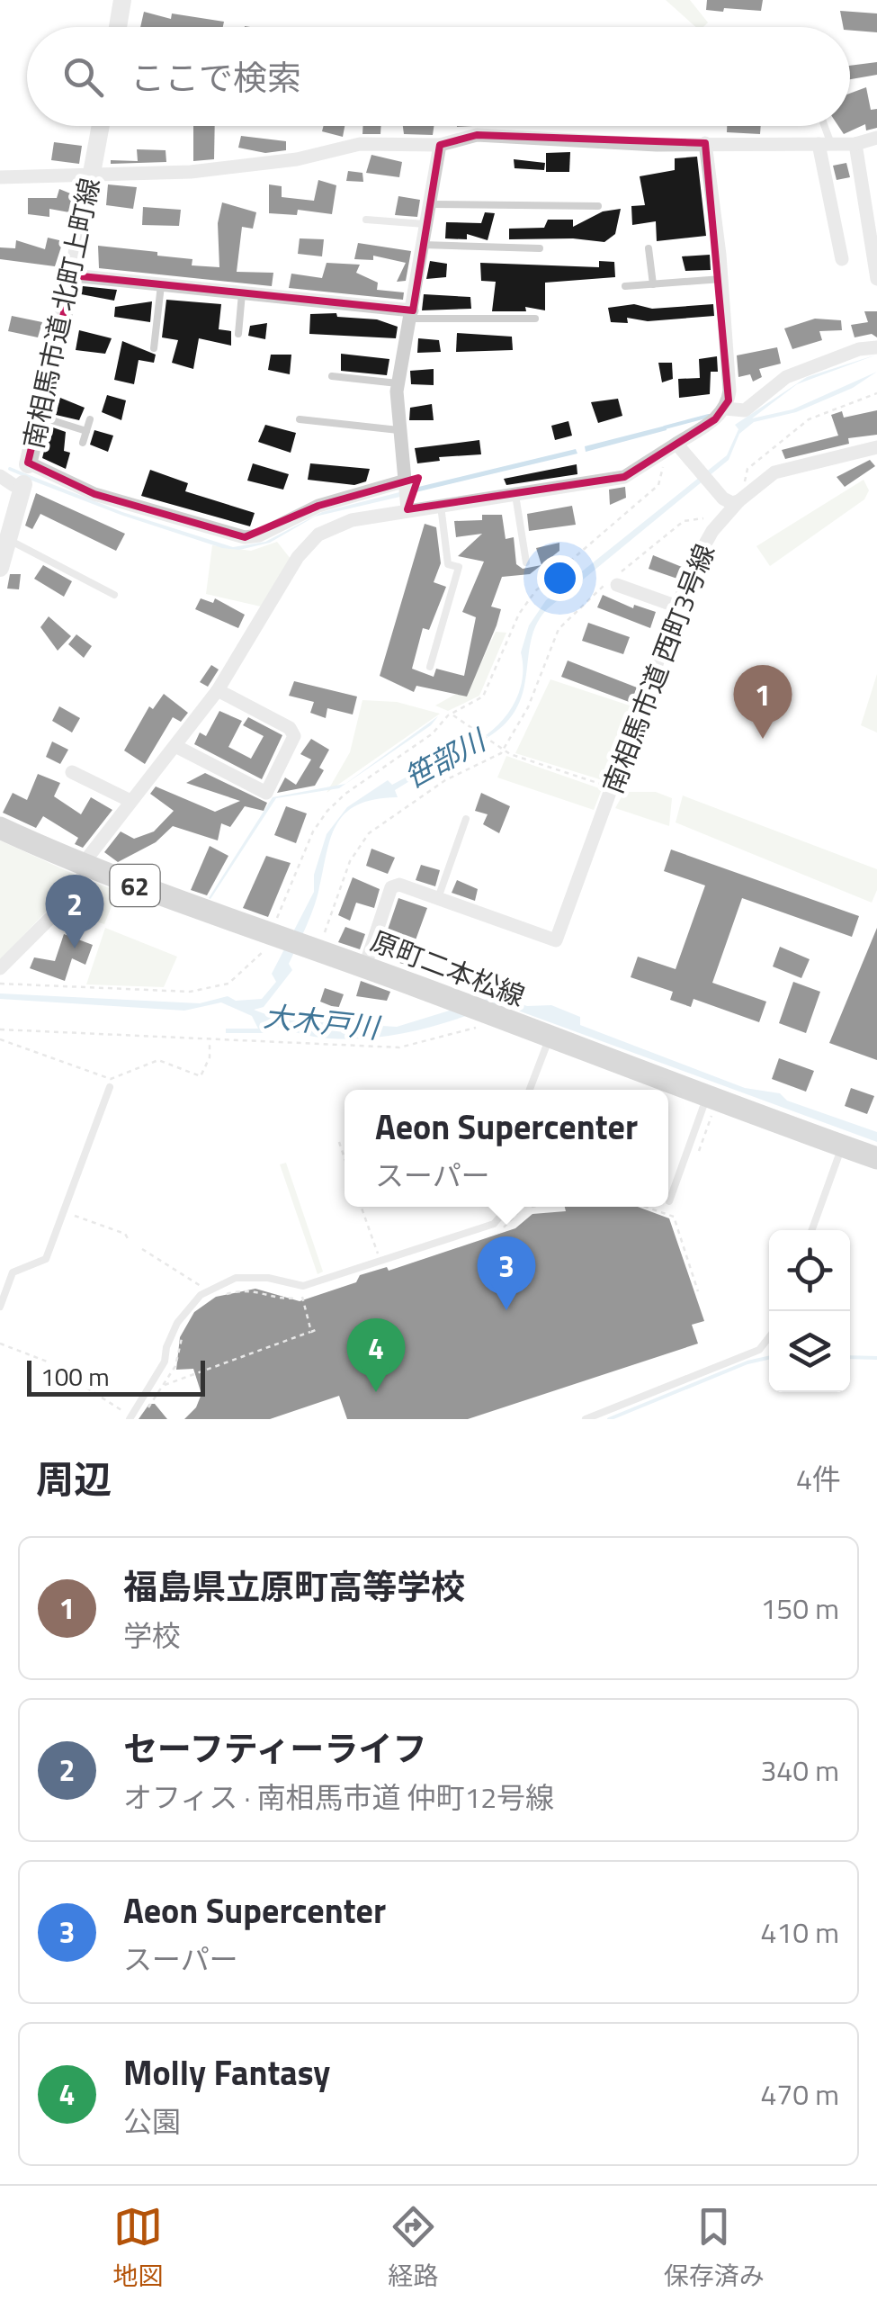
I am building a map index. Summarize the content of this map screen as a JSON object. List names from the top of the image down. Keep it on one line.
{"streets":{"main road":["62","原町二本松線"],"street":["南相馬市道 北町上町線","南相馬市道 西町3号線"]},"crossings":[["南相馬市道 西町3号線","原町二本松線"]],"water":["笹部川","大木戸川"],"scale_bar":"100 m","page":{"search":"ここで検索","pins":["1","2","3","4"],"popup":["Aeon Supercenter","スーパー"],"scale":"100 m","heading":["周辺","4件"],"list":[{"mark":"1","name":"福島県立原町高等学校","note":"学校","value":"150 m"},{"mark":"2","name":"セーフティーライフ","note":"オフィス · 南相馬市道 仲町12号線","value":"340 m"},{"mark":"3","name":"Aeon Supercenter","note":"スーパー","value":"410 m"},{"mark":"4","name":"Molly Fantasy","note":"公園","value":"470 m"}],"nav":["地図","経路","保存済み"]}}
